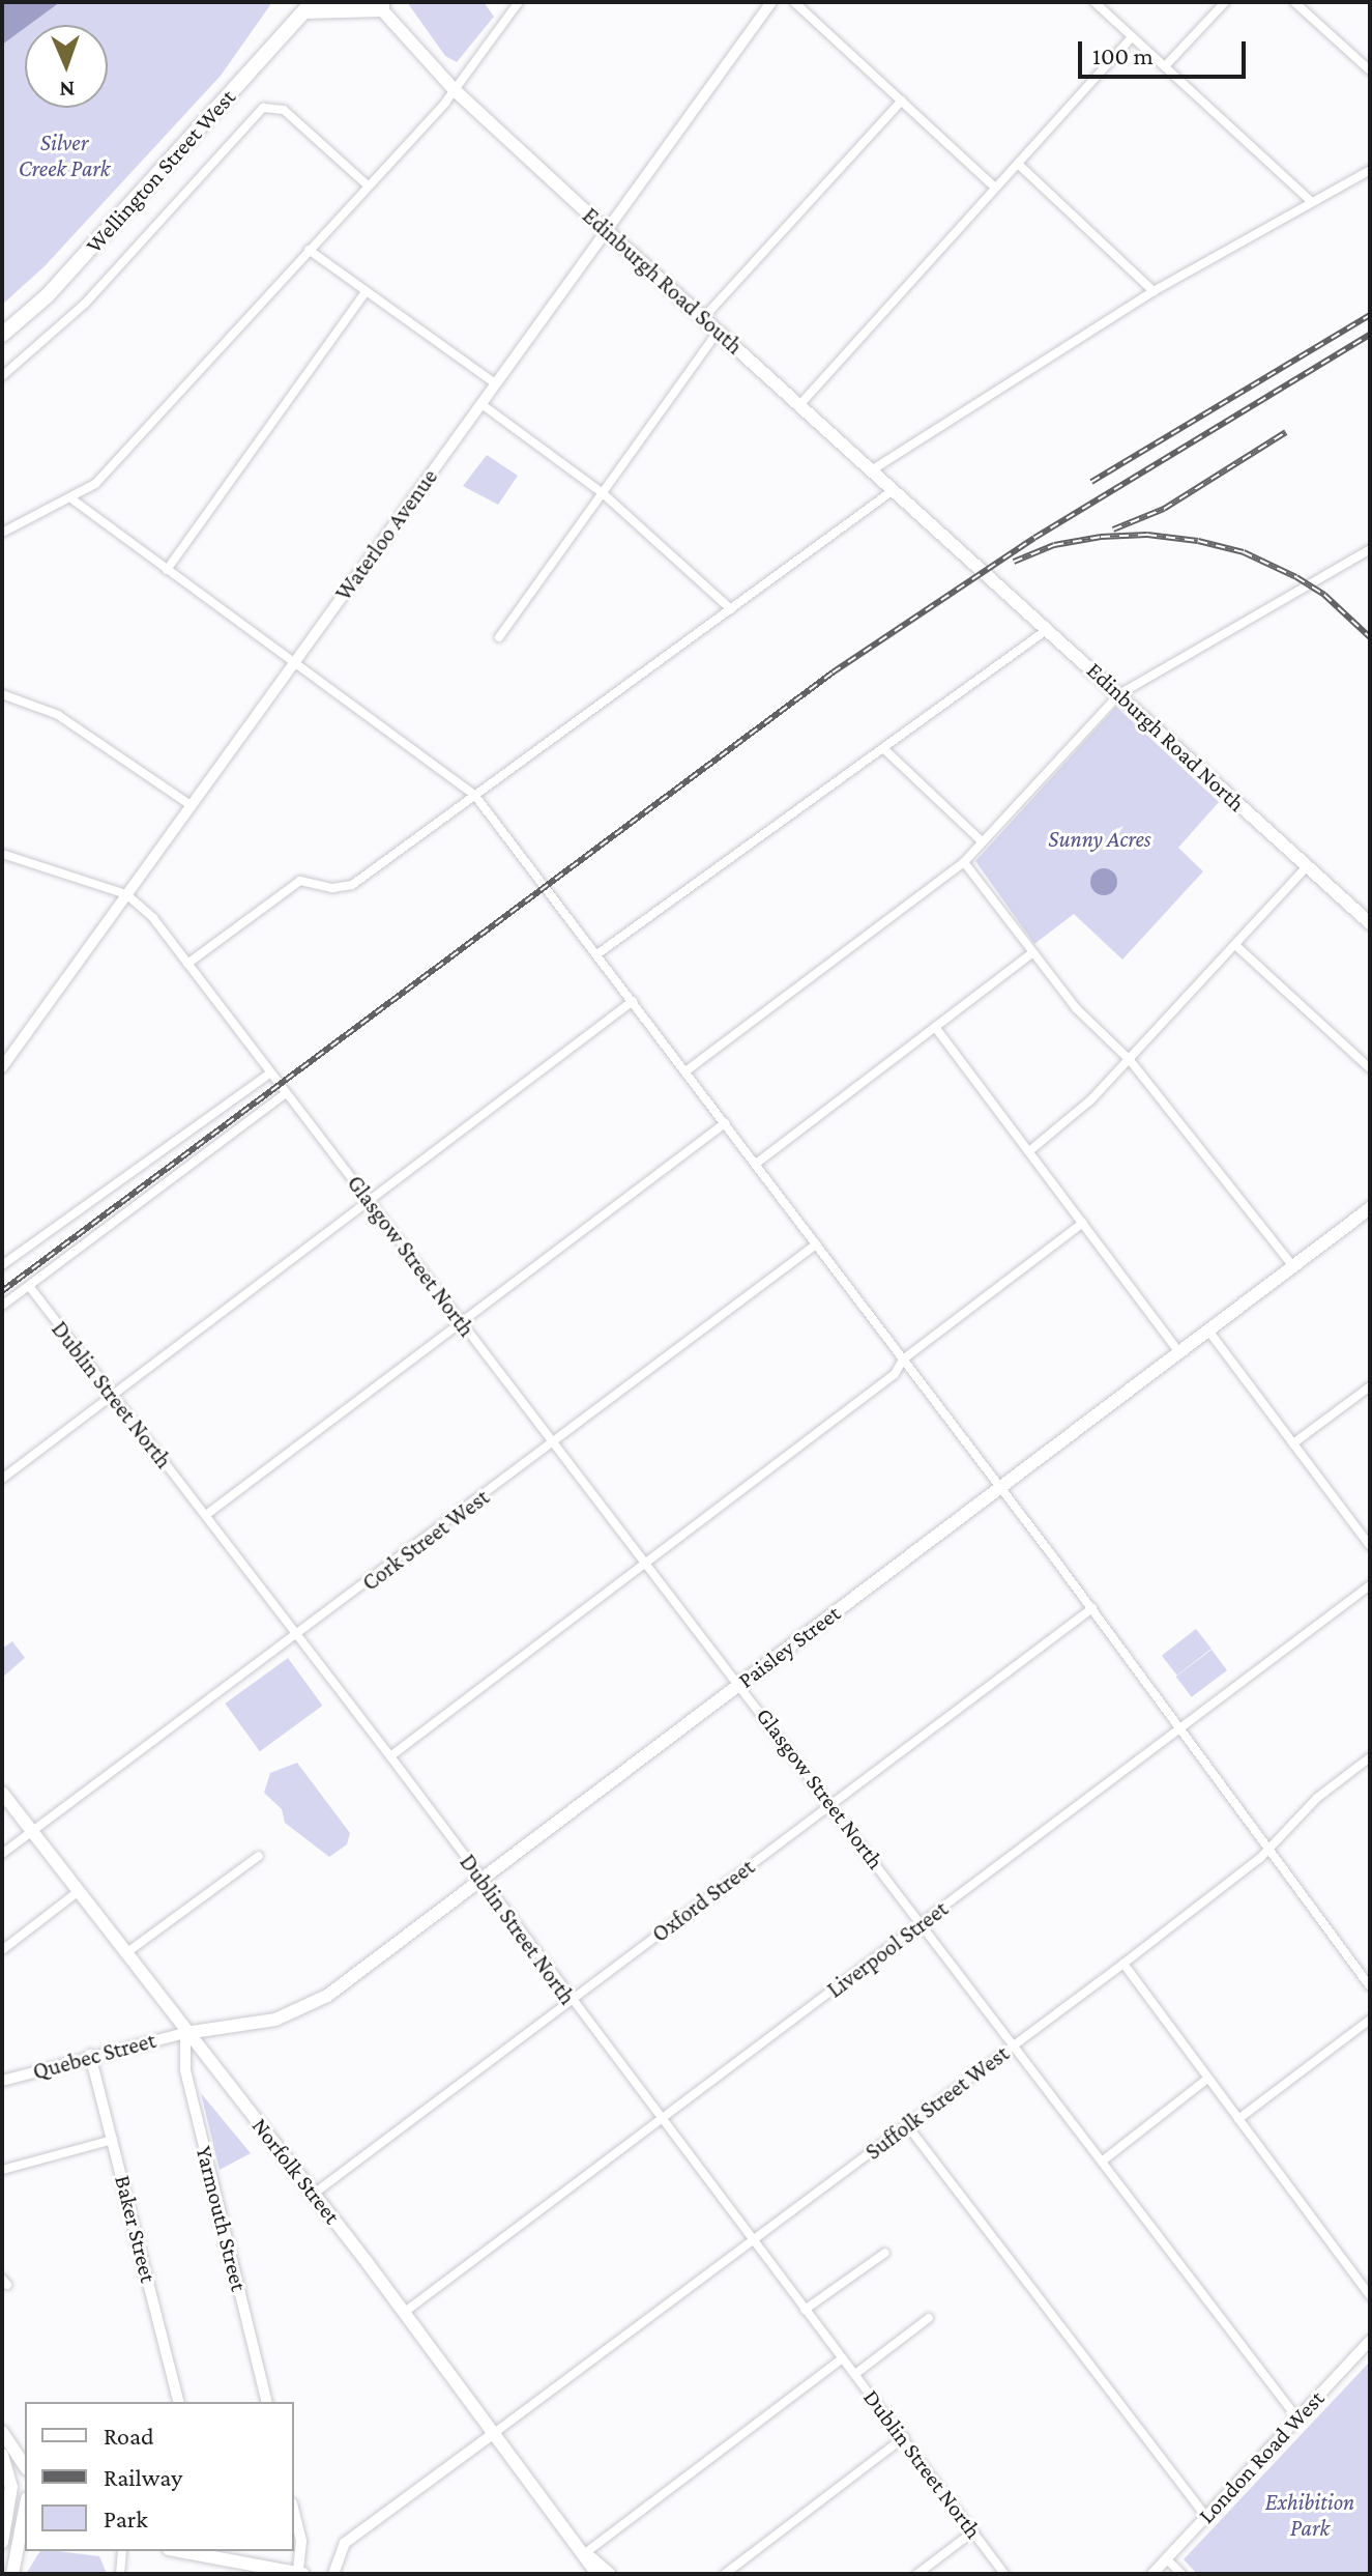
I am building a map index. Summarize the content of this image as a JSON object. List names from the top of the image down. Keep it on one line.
{"streets":{"main road":["Wellington Street West","Edinburgh Road South","Edinburgh Road North","Paisley Street","Norfolk Street"],"street":["Waterloo Avenue","Glasgow Street North","Dublin Street North","Cork Street West","Oxford Street","Liverpool Street","Quebec Street","Suffolk Street West","Yarmouth Street","Baker Street","London Road West"]},"crossings":[["Edinburgh Road South","Waterloo Avenue"],["Edinburgh Road South","Edinburgh Road North"],["Waterloo Avenue","Glasgow Street North"],["Glasgow Street North","Cork Street West"],["Glasgow Street North","Paisley Street"],["Glasgow Street North","Oxford Street"],["Glasgow Street North","Liverpool Street"],["Glasgow Street North","Suffolk Street West"],["Glasgow Street North","London Road West"],["Dublin Street North","Cork Street West"],["Dublin Street North","Paisley Street"],["Dublin Street North","Oxford Street"],["Dublin Street North","Liverpool Street"],["Dublin Street North","Suffolk Street West"],["Cork Street West","Norfolk Street"],["Paisley Street","Quebec Street"],["Paisley Street","Norfolk Street"],["Paisley Street","Yarmouth Street"],["Oxford Street","Norfolk Street"],["Liverpool Street","Norfolk Street"],["Quebec Street","Norfolk Street"],["Quebec Street","Yarmouth Street"],["Quebec Street","Baker Street"],["Suffolk Street West","Norfolk Street"],["Norfolk Street","Yarmouth Street"]],"parks":["Silver Creek Park","Sunny Acres","Exhibition Park"],"legend":["Road","Railway","Park"],"scale_bar":"100 m","north":"bottom"}
